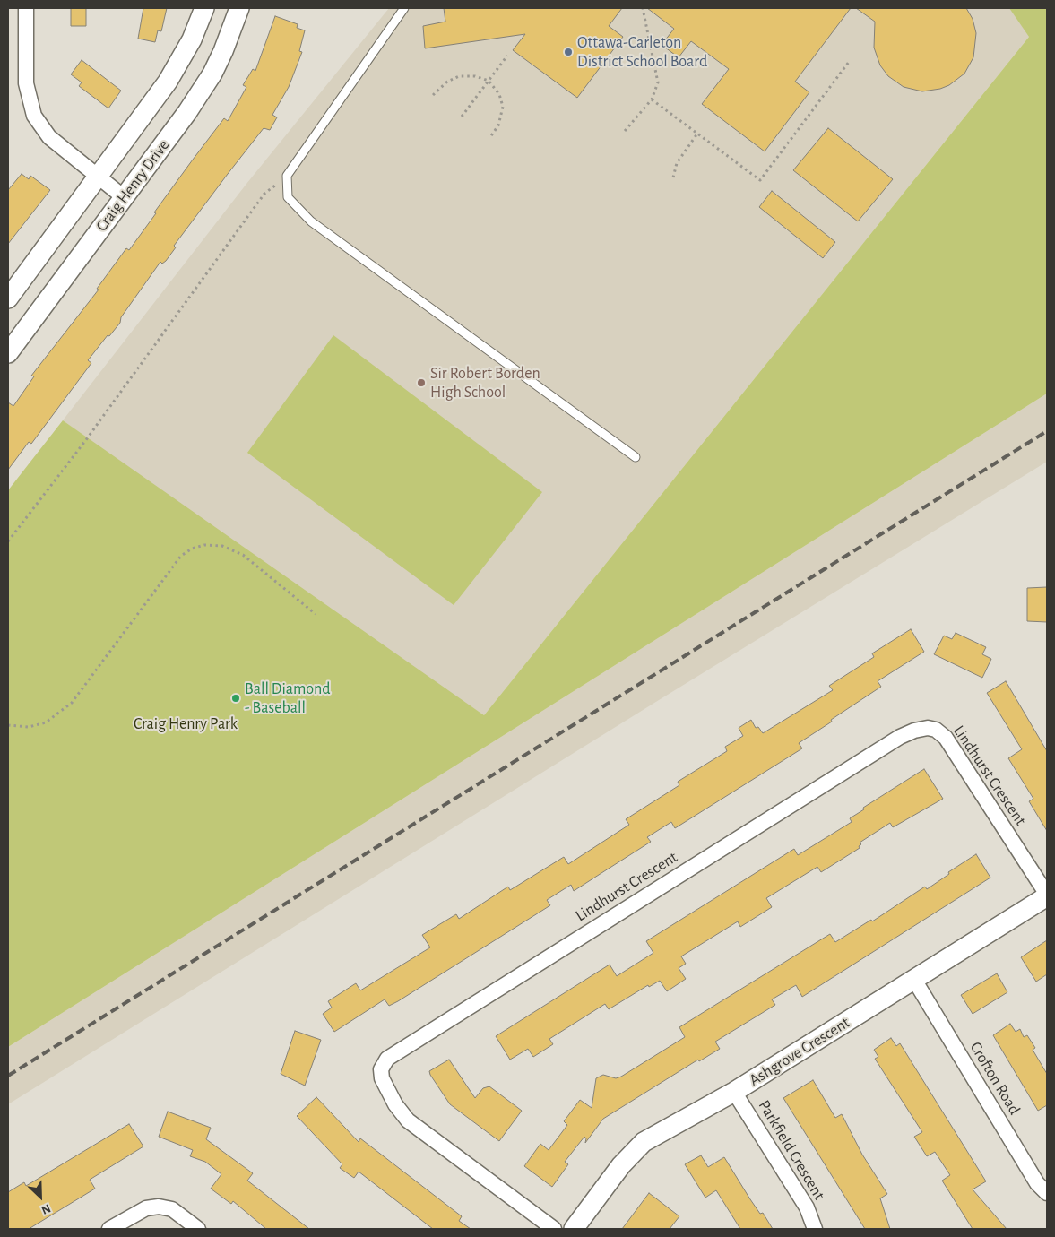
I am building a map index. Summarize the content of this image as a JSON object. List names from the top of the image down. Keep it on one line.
{"streets":{"street":["Craig Henry Drive","Lindhurst Crescent","Ashgrove Crescent","Crofton Road","Parkfield Crescent"]},"crossings":[["Lindhurst Crescent","Ashgrove Crescent"],["Ashgrove Crescent","Crofton Road"],["Ashgrove Crescent","Parkfield Crescent"]],"parks":["Craig Henry Park"],"places":["Ottawa-Carleton District School Board","Sir Robert Borden High School","Ball Diamond - Baseball"],"north":"bottom right"}
